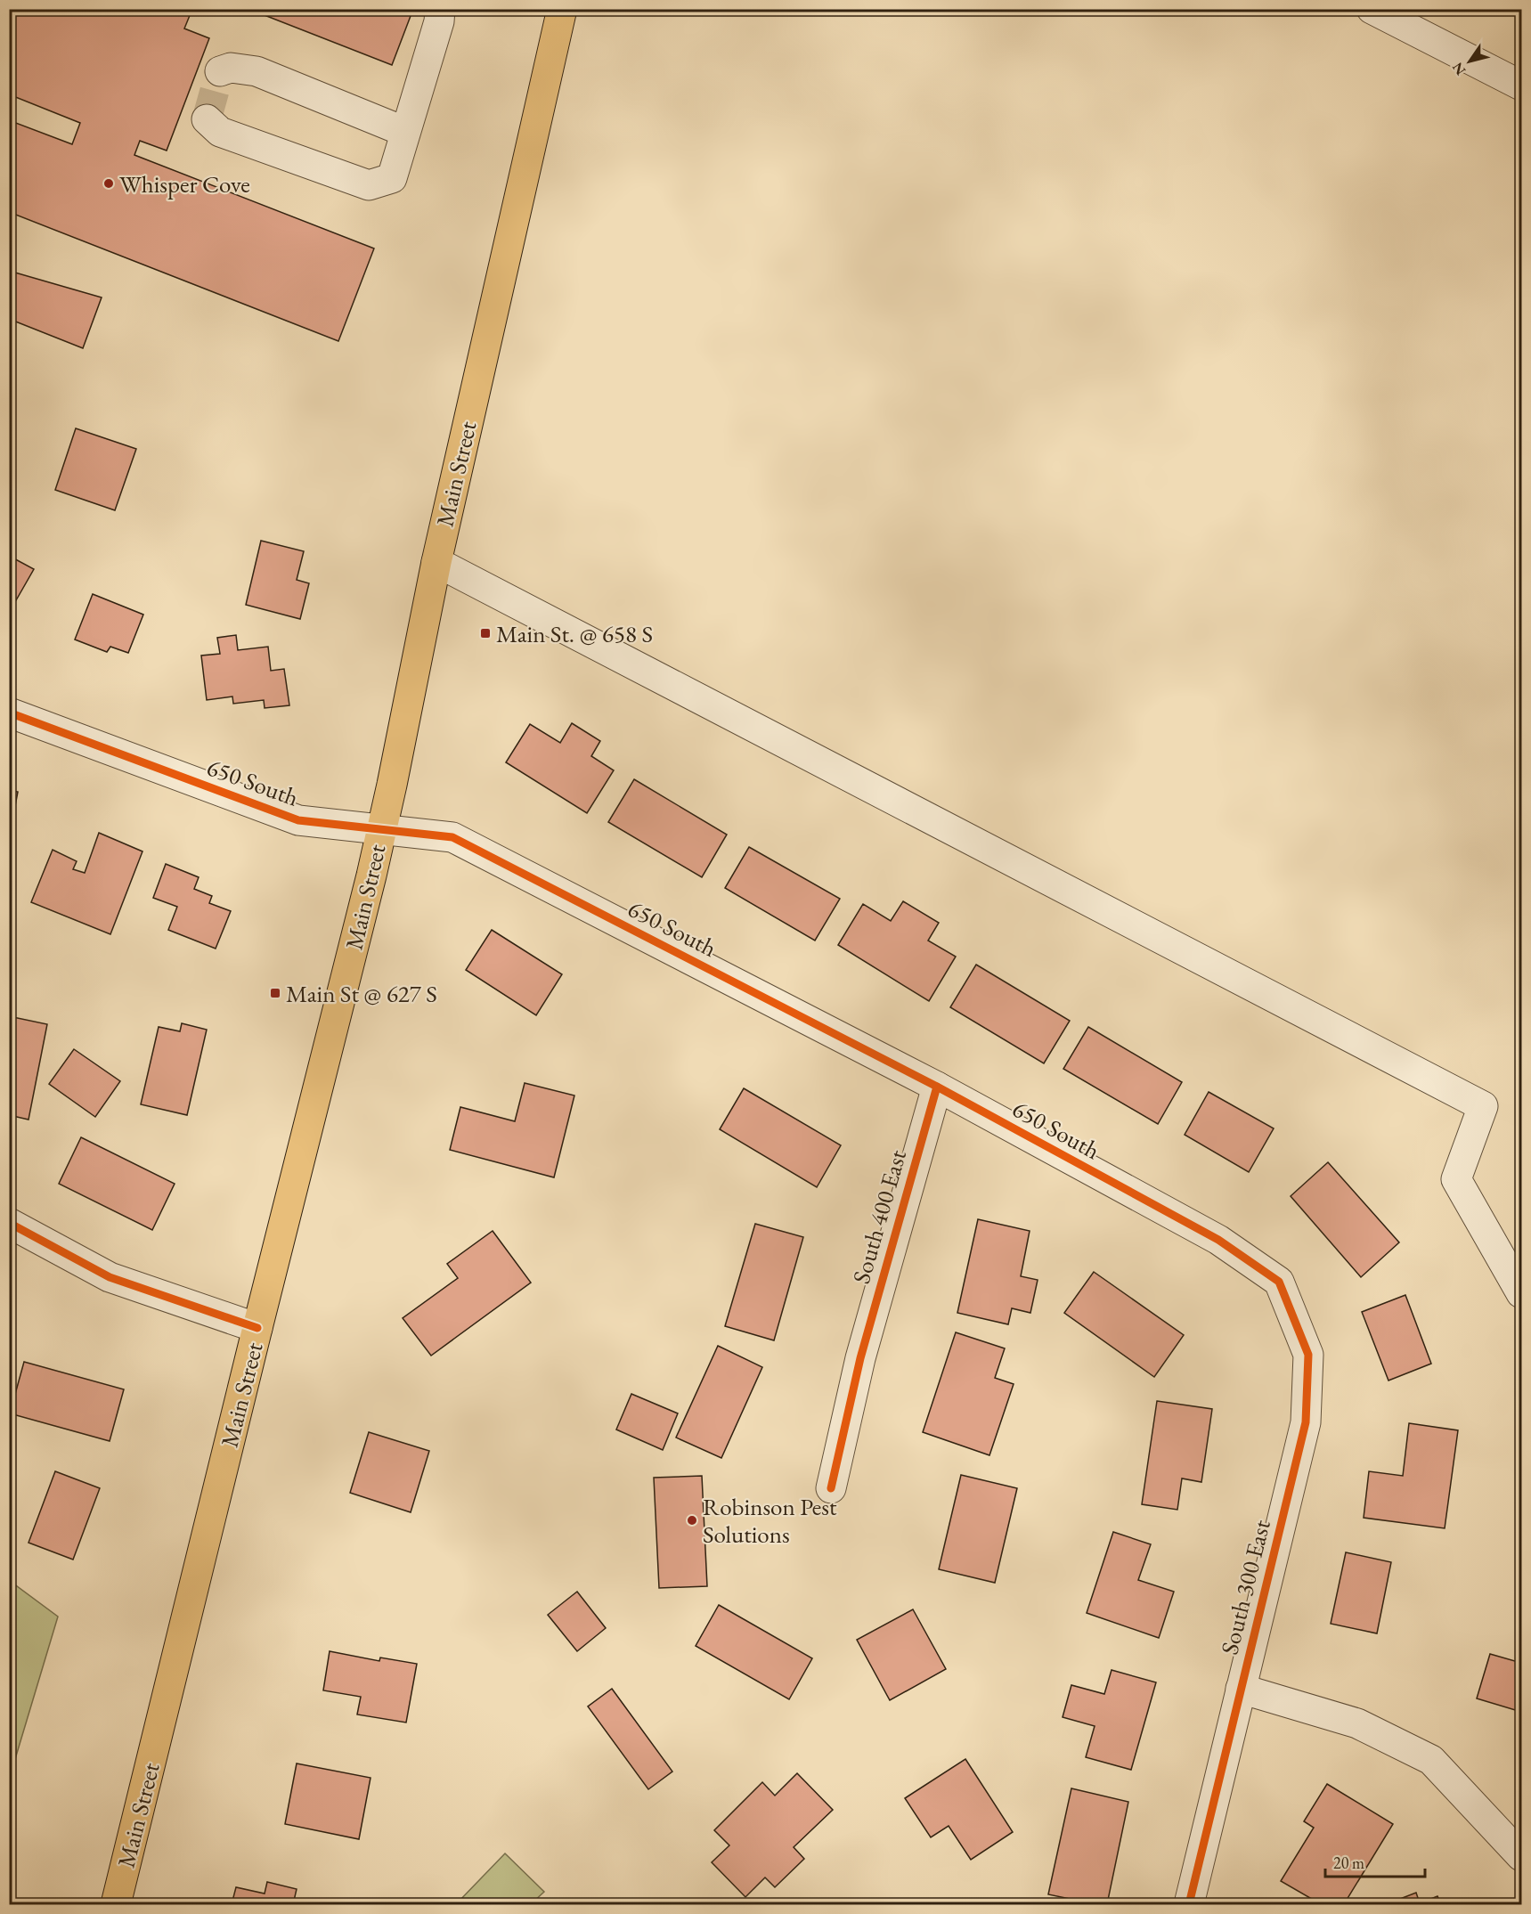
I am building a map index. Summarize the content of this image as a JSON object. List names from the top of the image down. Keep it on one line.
{"streets":{"main road":["Main Street"],"street":["650 South","South 400 East","South 300 East"]},"crossings":[["Main Street","650 South"],["650 South","South 400 East"],["650 South","South 300 East"]],"places":{"other":["Whisper Cove","Robinson Pest Solutions"],"transit":["Main St. @ 658 S","Main St @ 627 S"]},"scale_bar":"20 m","north":"bottom left"}
